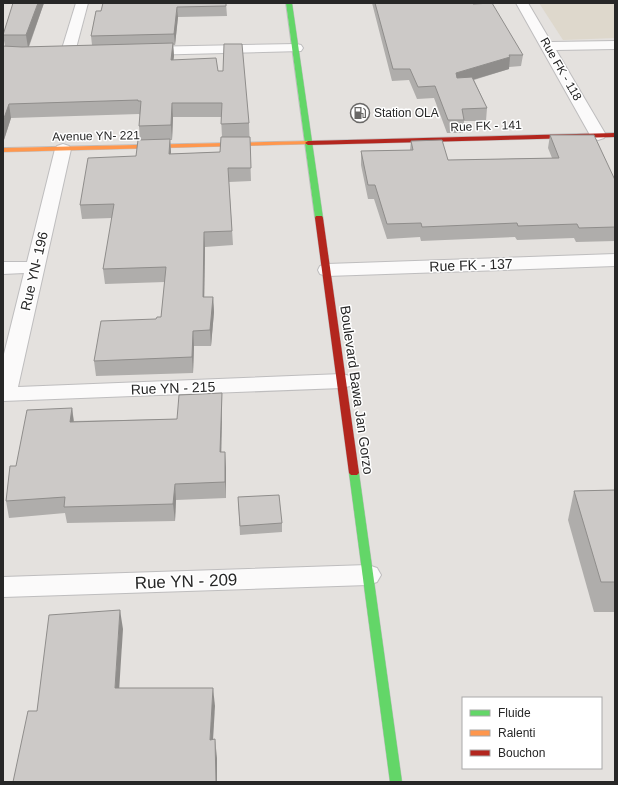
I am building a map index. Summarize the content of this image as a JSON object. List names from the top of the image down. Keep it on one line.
{"streets":{"main road":["Rue FK - 141","Avenue YN- 221","Boulevard Bawa Jan Gorzo"],"street":["Rue FK - 118","Rue FK - 137","Rue YN- 196","Rue YN - 215","Rue YN - 209"]},"crossings":[["Rue FK - 118","Rue FK - 141"],["Rue FK - 141","Avenue YN- 221"],["Rue FK - 141","Boulevard Bawa Jan Gorzo"],["Avenue YN- 221","Rue YN- 196"],["Avenue YN- 221","Boulevard Bawa Jan Gorzo"],["Rue FK - 137","Boulevard Bawa Jan Gorzo"],["Rue YN- 196","Rue YN - 215"],["Rue YN - 215","Boulevard Bawa Jan Gorzo"],["Boulevard Bawa Jan Gorzo","Rue YN - 209"]],"places":{"fuel station":["Station OLA"]},"legend":["Fluide","Ralenti","Bouchon"]}
